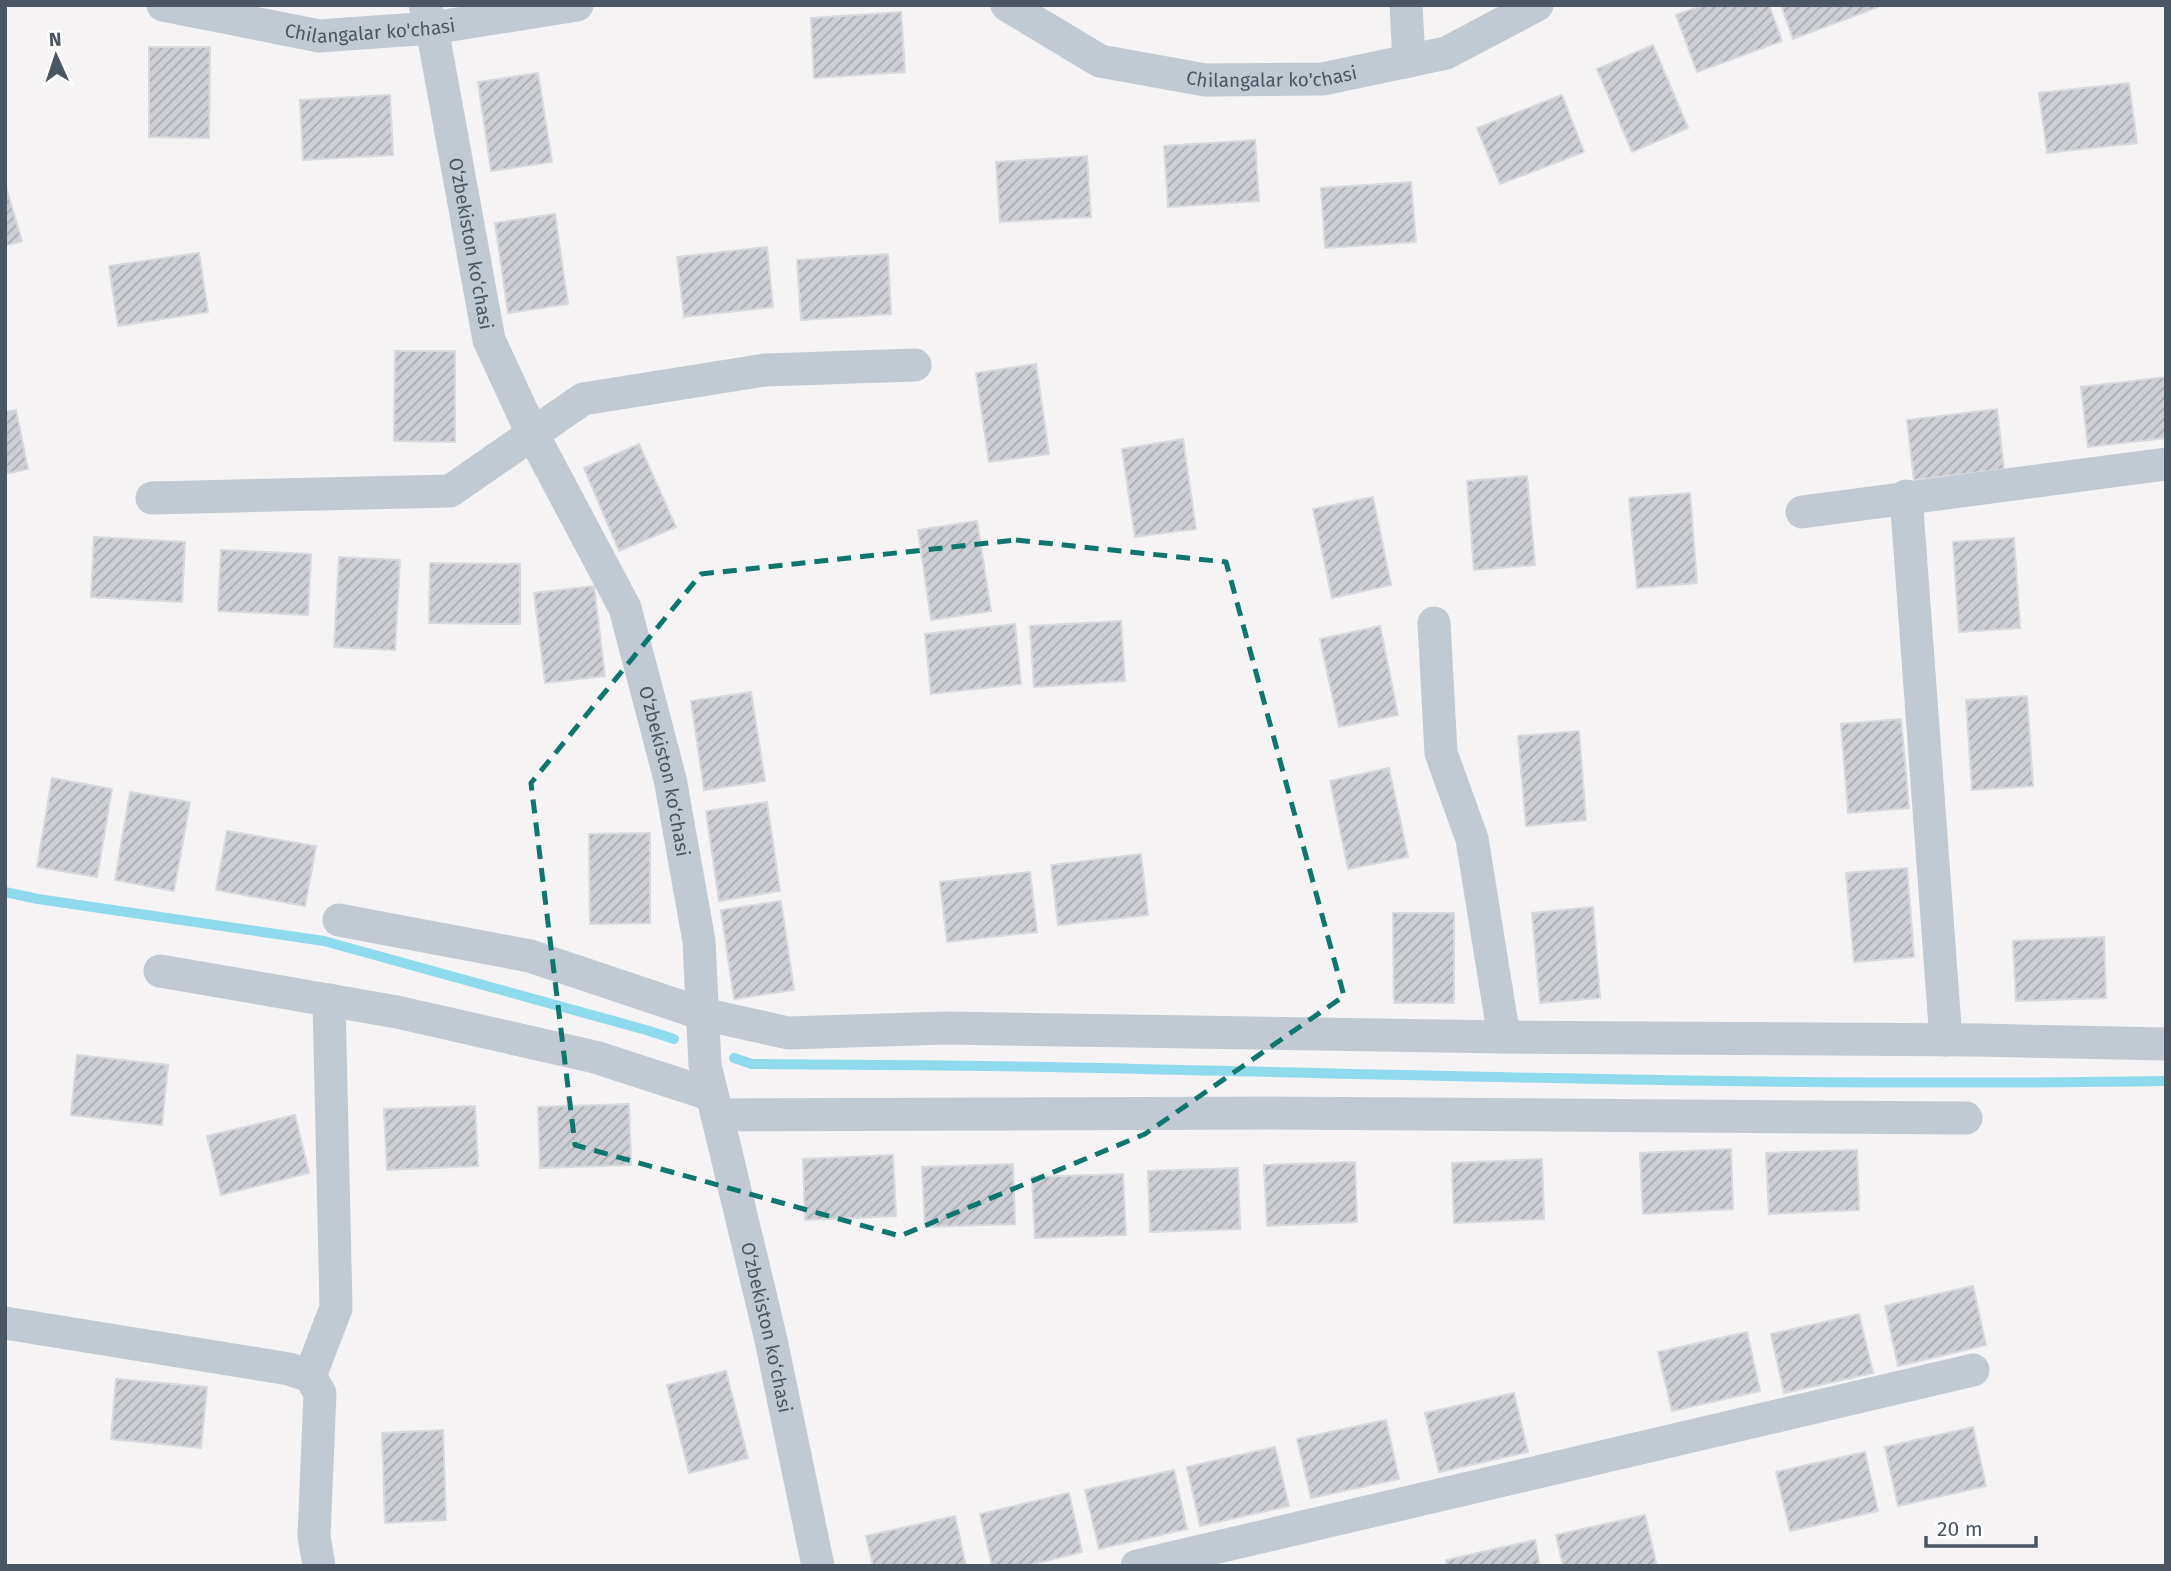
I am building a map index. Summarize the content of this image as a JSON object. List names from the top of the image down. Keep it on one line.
{"streets":{"street":["Chilangalar ko'chasi","O‘zbekiston ko‘chasi"]},"crossings":[["Chilangalar ko'chasi","O‘zbekiston ko‘chasi"]],"scale_bar":"20 m","north":"top"}
